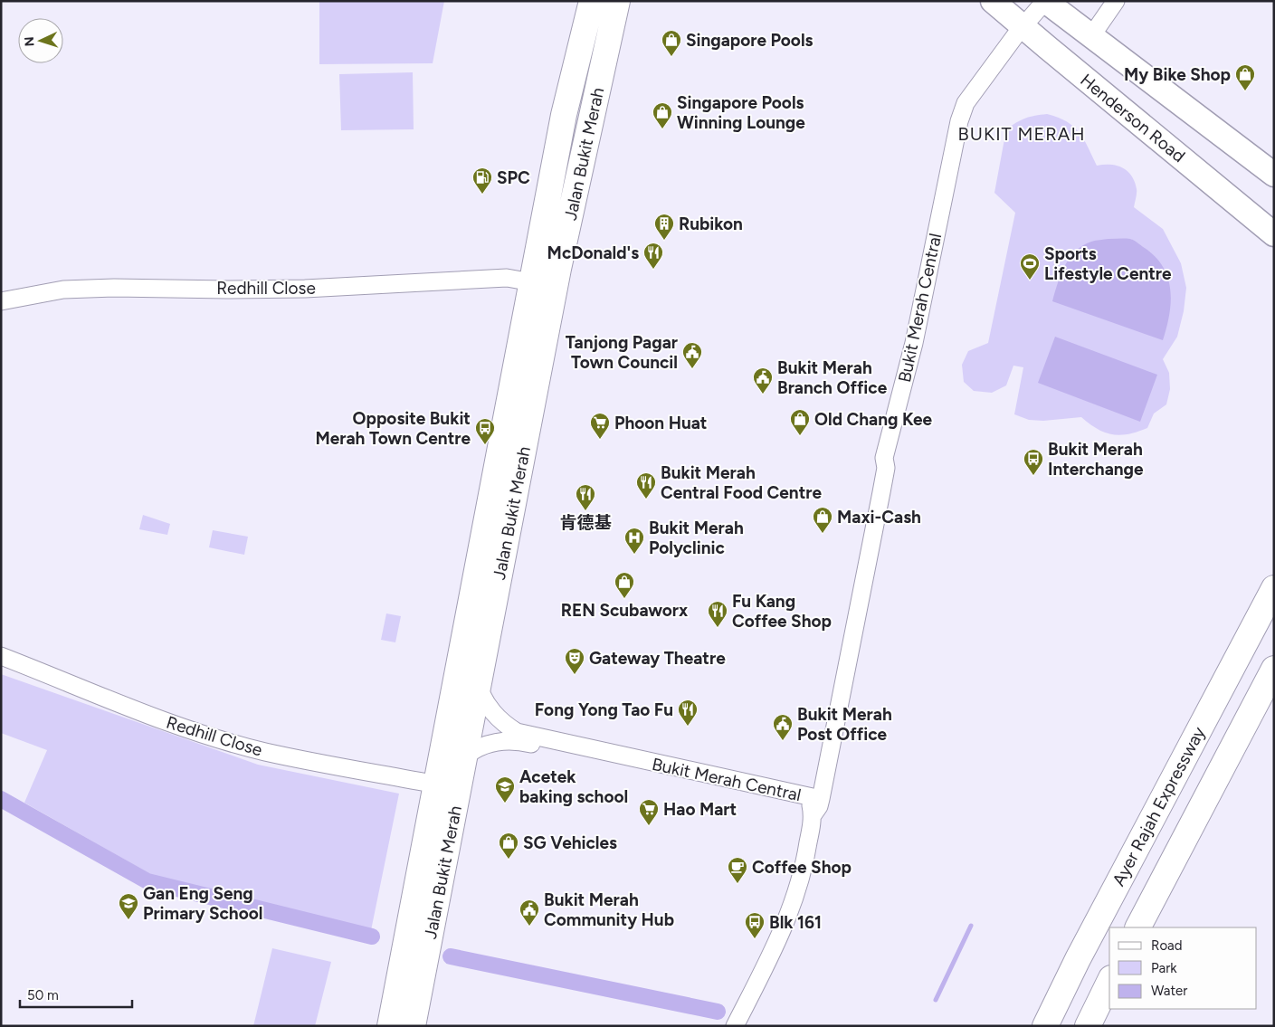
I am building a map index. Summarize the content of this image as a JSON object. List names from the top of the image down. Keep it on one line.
{"streets":{"main road":["Henderson Road","Jalan Bukit Merah","Ayer Rajah Expressway"],"street":["Redhill Close","Bukit Merah Central"]},"crossings":[["Henderson Road","Bukit Merah Central"],["Jalan Bukit Merah","Redhill Close"],["Jalan Bukit Merah","Bukit Merah Central"]],"districts":["BUKIT MERAH"],"places":{"shop":["Singapore Pools","My Bike Shop","Singapore Pools Winning Lounge","Old Chang Kee","Maxi-Cash","REN Scubaworx","SG Vehicles"],"fuel station":["SPC"],"building":["Rubikon"],"restaurant":["McDonald's","Bukit Merah Central Food Centre","肯德基","Fu Kang Coffee Shop","Fong Yong Tao Fu"],"sports":["Sports Lifestyle Centre"],"public building":["Tanjong Pagar Town Council","Bukit Merah Branch Office","Bukit Merah Post Office","Bukit Merah Community Hub"],"supermarket":["Phoon Huat","Hao Mart"],"bus stop":["Opposite Bukit Merah Town Centre","Bukit Merah Interchange","Blk 161"],"hospital":["Bukit Merah Polyclinic"],"theatre":["Gateway Theatre"],"school or university":["Acetek baking school","Gan Eng Seng Primary School"],"cafe":["Coffee Shop"]},"legend":["Road","Park","Water"],"scale_bar":"50 m","north":"left"}
